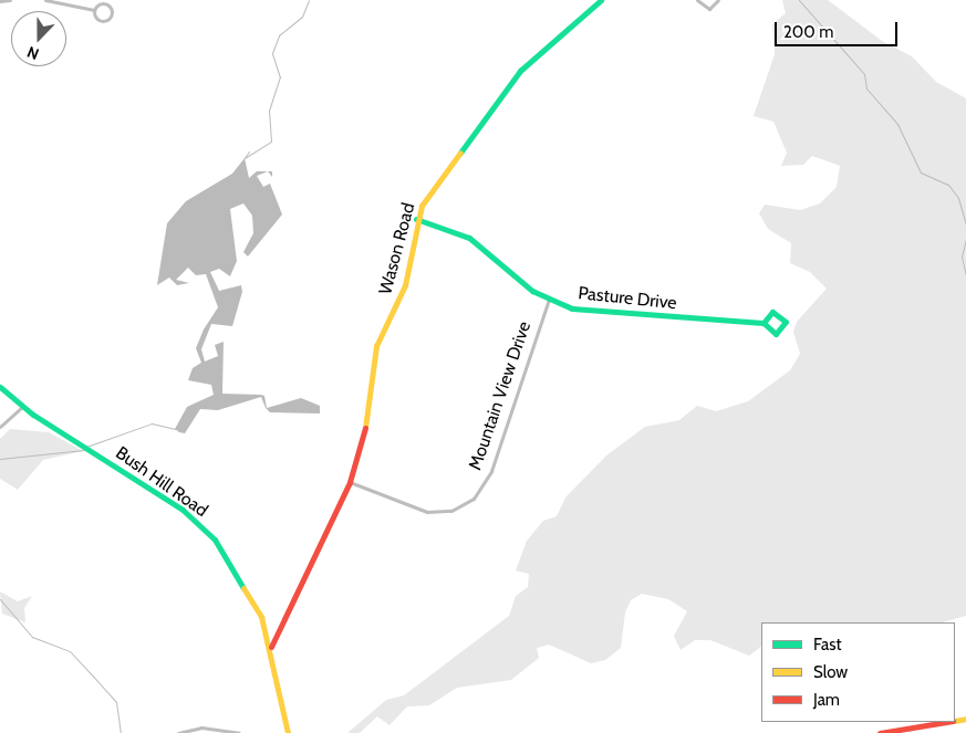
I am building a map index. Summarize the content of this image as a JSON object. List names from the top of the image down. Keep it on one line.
{"streets":{"street":["Wason Road","Pasture Drive","Mountain View Drive","Bush Hill Road"]},"crossings":[["Wason Road","Pasture Drive"],["Wason Road","Mountain View Drive"],["Wason Road","Bush Hill Road"],["Pasture Drive","Mountain View Drive"]],"legend":["Fast","Slow","Jam"],"scale_bar":"200 m","north":"bottom"}
